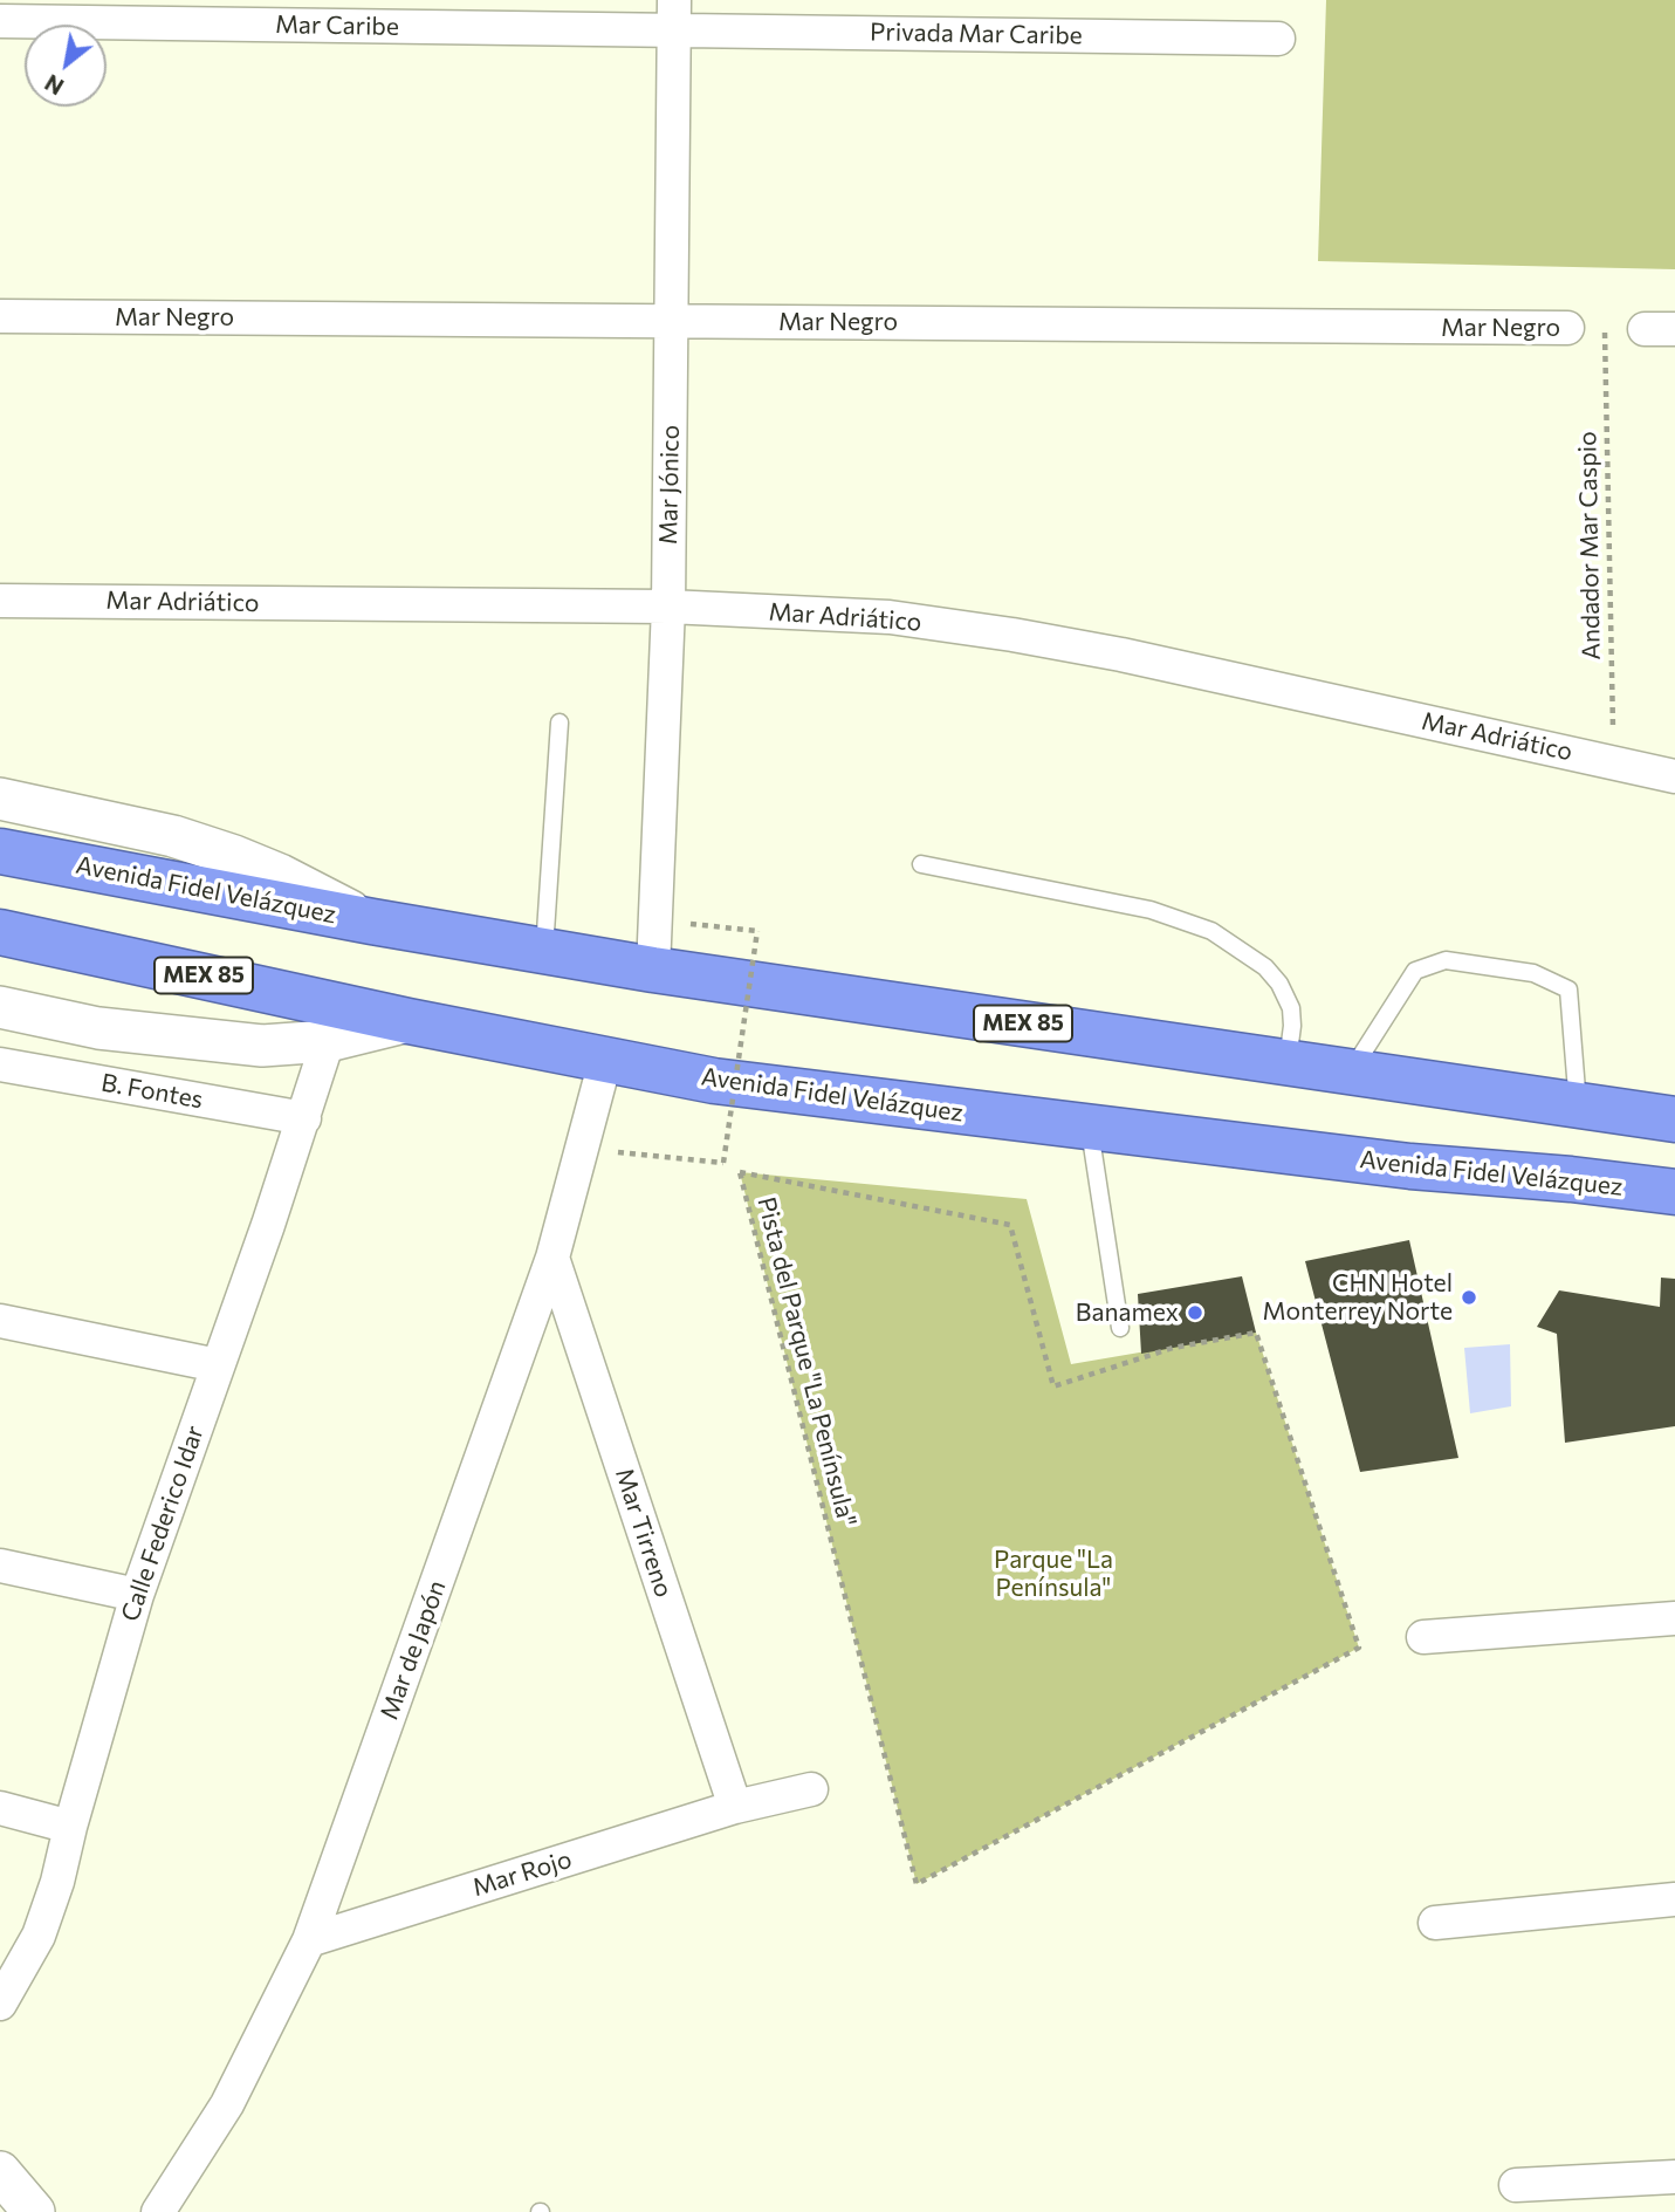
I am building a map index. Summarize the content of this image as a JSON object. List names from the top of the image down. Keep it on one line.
{"streets":{"highway":["Avenida Fidel Velázquez","MEX 85"],"street":["Mar Caribe","Privada Mar Caribe","Mar Negro","Mar Jónico","Mar Adriático","B. Fontes","Calle Federico Idar","Mar Tirreno","Mar de Japón","Mar Rojo"],"path":["Andador Mar Caspio","Pista del Parque \"La Península\""]},"crossings":[["Mar Caribe","Privada Mar Caribe"],["Mar Caribe","Mar Jónico"],["Privada Mar Caribe","Mar Jónico"],["Mar Negro","Mar Jónico"],["Mar Negro","Andador Mar Caspio"],["Mar Jónico","Mar Adriático"],["Mar Jónico","Avenida Fidel Velázquez"],["Andador Mar Caspio","Mar Adriático"],["Avenida Fidel Velázquez","Mar de Japón"],["B. Fontes","Calle Federico Idar"],["Mar Tirreno","Mar de Japón"],["Mar Tirreno","Mar Rojo"],["Mar de Japón","Mar Rojo"]],"parks":["Parque \"La Península\""],"places":["CHN Hotel Monterrey Norte","Banamex"],"north":"bottom left"}
